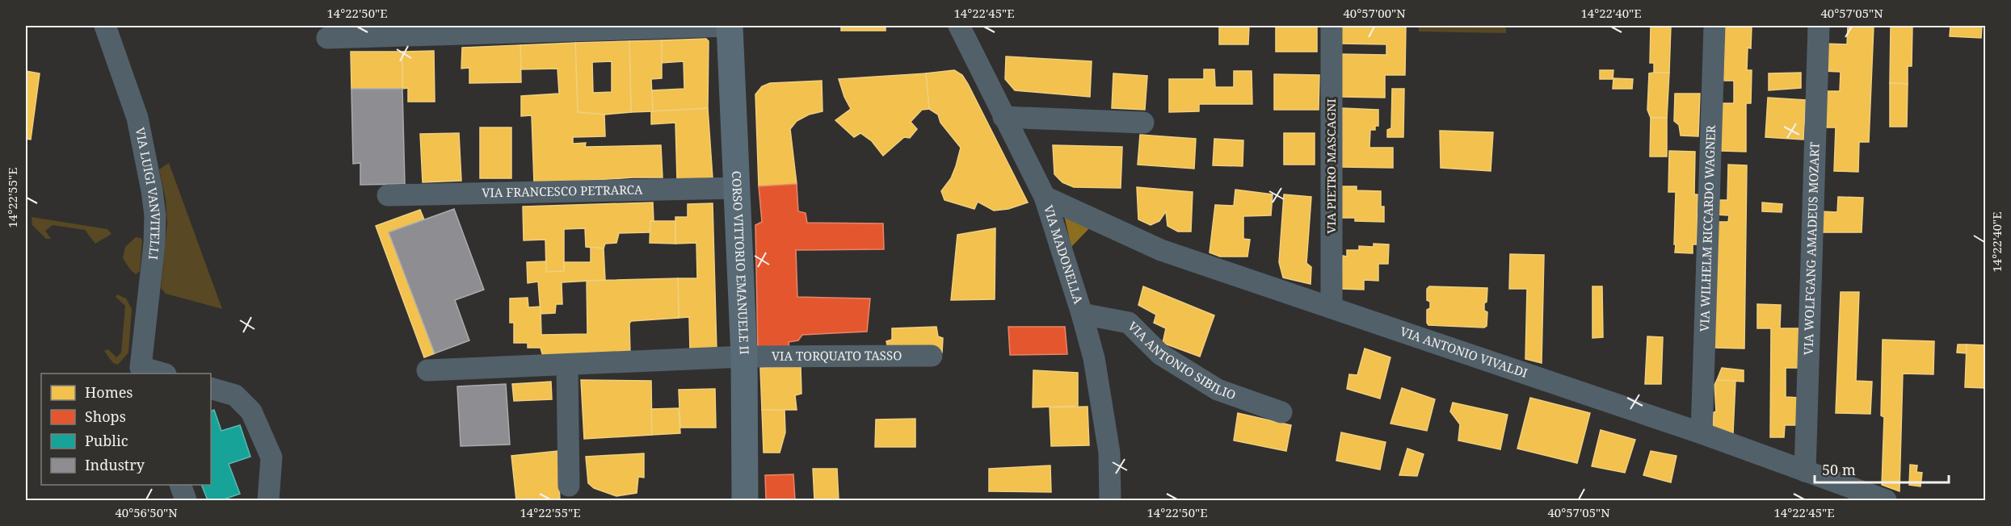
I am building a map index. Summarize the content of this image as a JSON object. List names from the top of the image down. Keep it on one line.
{"streets":{"main road":["CORSO VITTORIO EMANUELE II"],"street":["VIA PIETRO MASCAGNI","VIA FRANCESCO PETRARCA","VIA LUIGI VANVITELLI","VIA WILHELM RICCARDO WAGNER","VIA WOLFGANG AMADEUS MOZART","VIA MADONELLA","VIA ANTONIO VIVALDI","VIA TORQUATO TASSO","VIA ANTONIO SIBILIO"]},"crossings":[["VIA PIETRO MASCAGNI","VIA ANTONIO VIVALDI"],["VIA FRANCESCO PETRARCA","CORSO VITTORIO EMANUELE II"],["VIA WILHELM RICCARDO WAGNER","VIA ANTONIO VIVALDI"],["VIA WOLFGANG AMADEUS MOZART","VIA ANTONIO VIVALDI"],["VIA MADONELLA","VIA ANTONIO VIVALDI"],["VIA MADONELLA","VIA ANTONIO SIBILIO"],["CORSO VITTORIO EMANUELE II","VIA TORQUATO TASSO"]],"legend":["Homes","Shops","Public","Industry"],"scale_bar":"50 m","coordinates":["14°22'50\"E","14°22'45\"E","40°57'00\"N","14°22'40\"E","40°57'05\"N","14°22'55\"E","40°56'50\"N"]}
